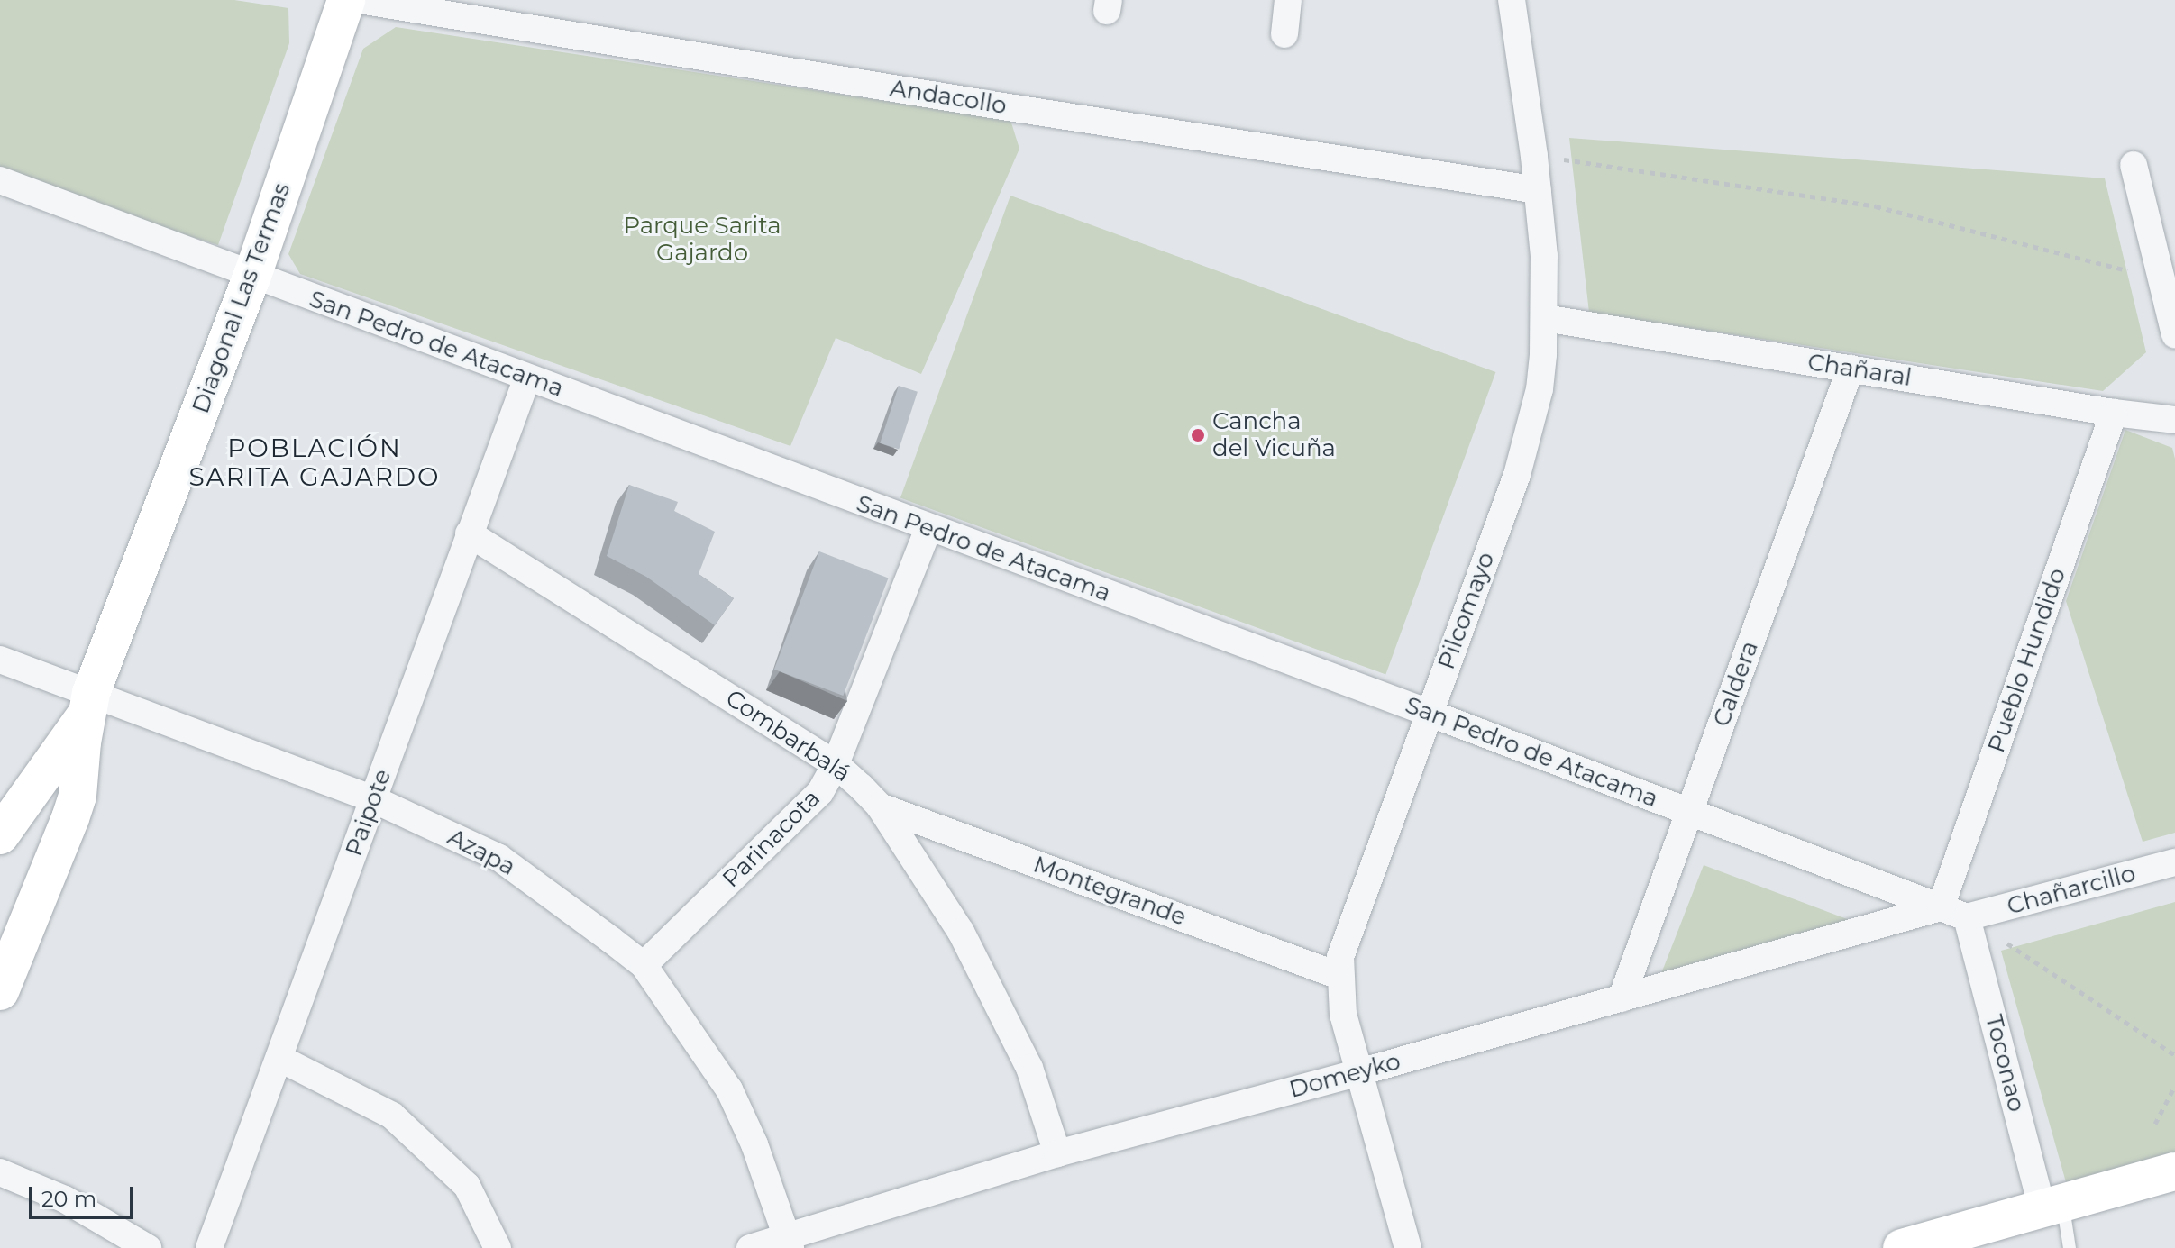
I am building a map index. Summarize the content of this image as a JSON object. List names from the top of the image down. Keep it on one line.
{"streets":{"main road":["Diagonal Las Termas"],"street":["Andacollo","San Pedro de Atacama","Chañaral","Pilcomayo","Pueblo Hundido","Caldera","Combarbalá","Paipote","Parinacota","Azapa","Chañarcillo","Montegrande","Toconao","Domeyko"]},"crossings":[["Andacollo","Pilcomayo"],["Diagonal Las Termas","San Pedro de Atacama"],["Diagonal Las Termas","Azapa"],["San Pedro de Atacama","Pilcomayo"],["San Pedro de Atacama","Pueblo Hundido"],["San Pedro de Atacama","Caldera"],["San Pedro de Atacama","Paipote"],["San Pedro de Atacama","Parinacota"],["San Pedro de Atacama","Chañarcillo"],["San Pedro de Atacama","Toconao"],["San Pedro de Atacama","Domeyko"],["Chañaral","Pilcomayo"],["Chañaral","Pueblo Hundido"],["Chañaral","Caldera"],["Pilcomayo","Montegrande"],["Pilcomayo","Domeyko"],["Pueblo Hundido","Domeyko"],["Caldera","Domeyko"],["Combarbalá","Paipote"],["Combarbalá","Parinacota"],["Combarbalá","Montegrande"],["Combarbalá","Domeyko"],["Paipote","Azapa"],["Parinacota","Azapa"],["Azapa","Domeyko"],["Chañarcillo","Toconao"]],"districts":["POBLACIÓN SARITA GAJARDO"],"parks":["Parque Sarita Gajardo"],"places":["Cancha del Vicuña"],"scale_bar":"20 m"}
